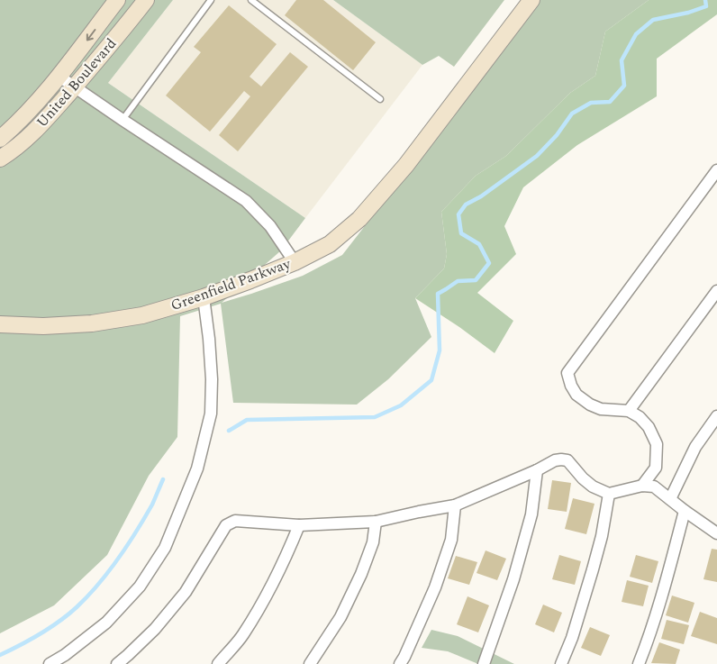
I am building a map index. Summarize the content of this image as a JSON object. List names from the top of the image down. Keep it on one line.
{"streets":{"main road":["United Boulevard","Greenfield Parkway"]}}
